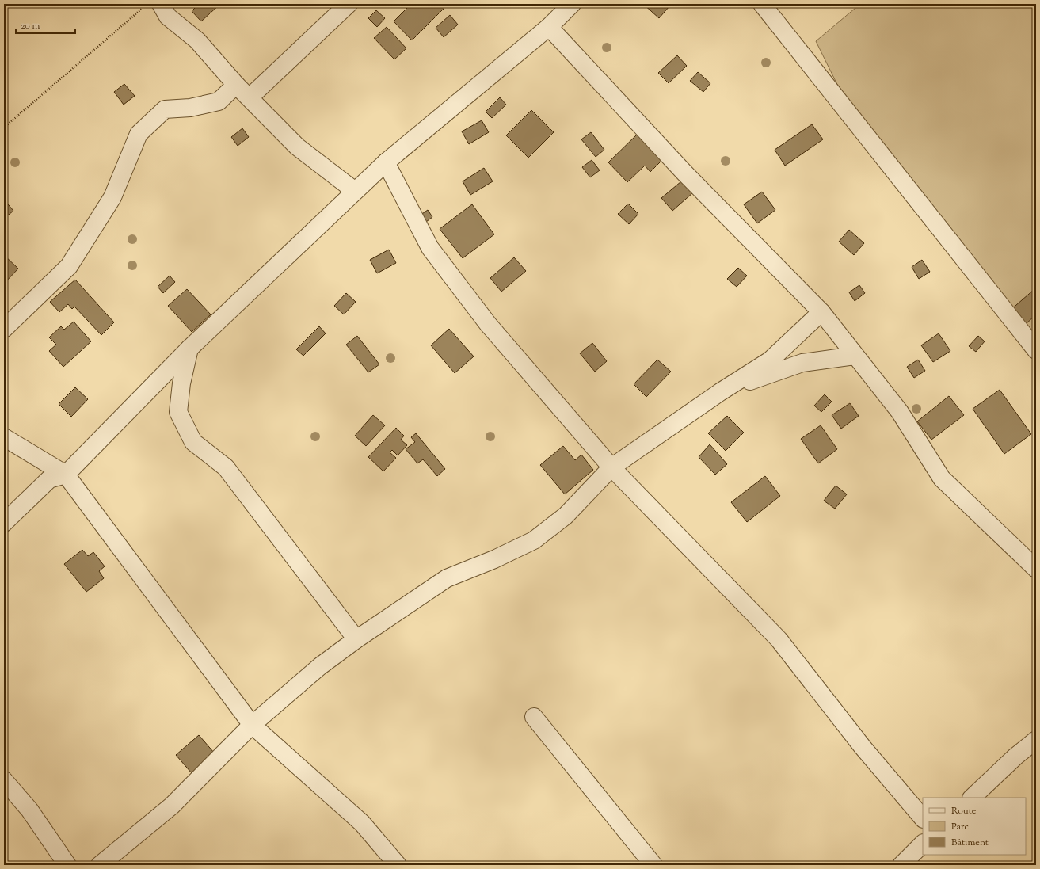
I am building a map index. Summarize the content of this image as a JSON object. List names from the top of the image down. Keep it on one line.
{"legend":["Route","Parc","Bâtiment"],"scale_bar":"20 m"}
